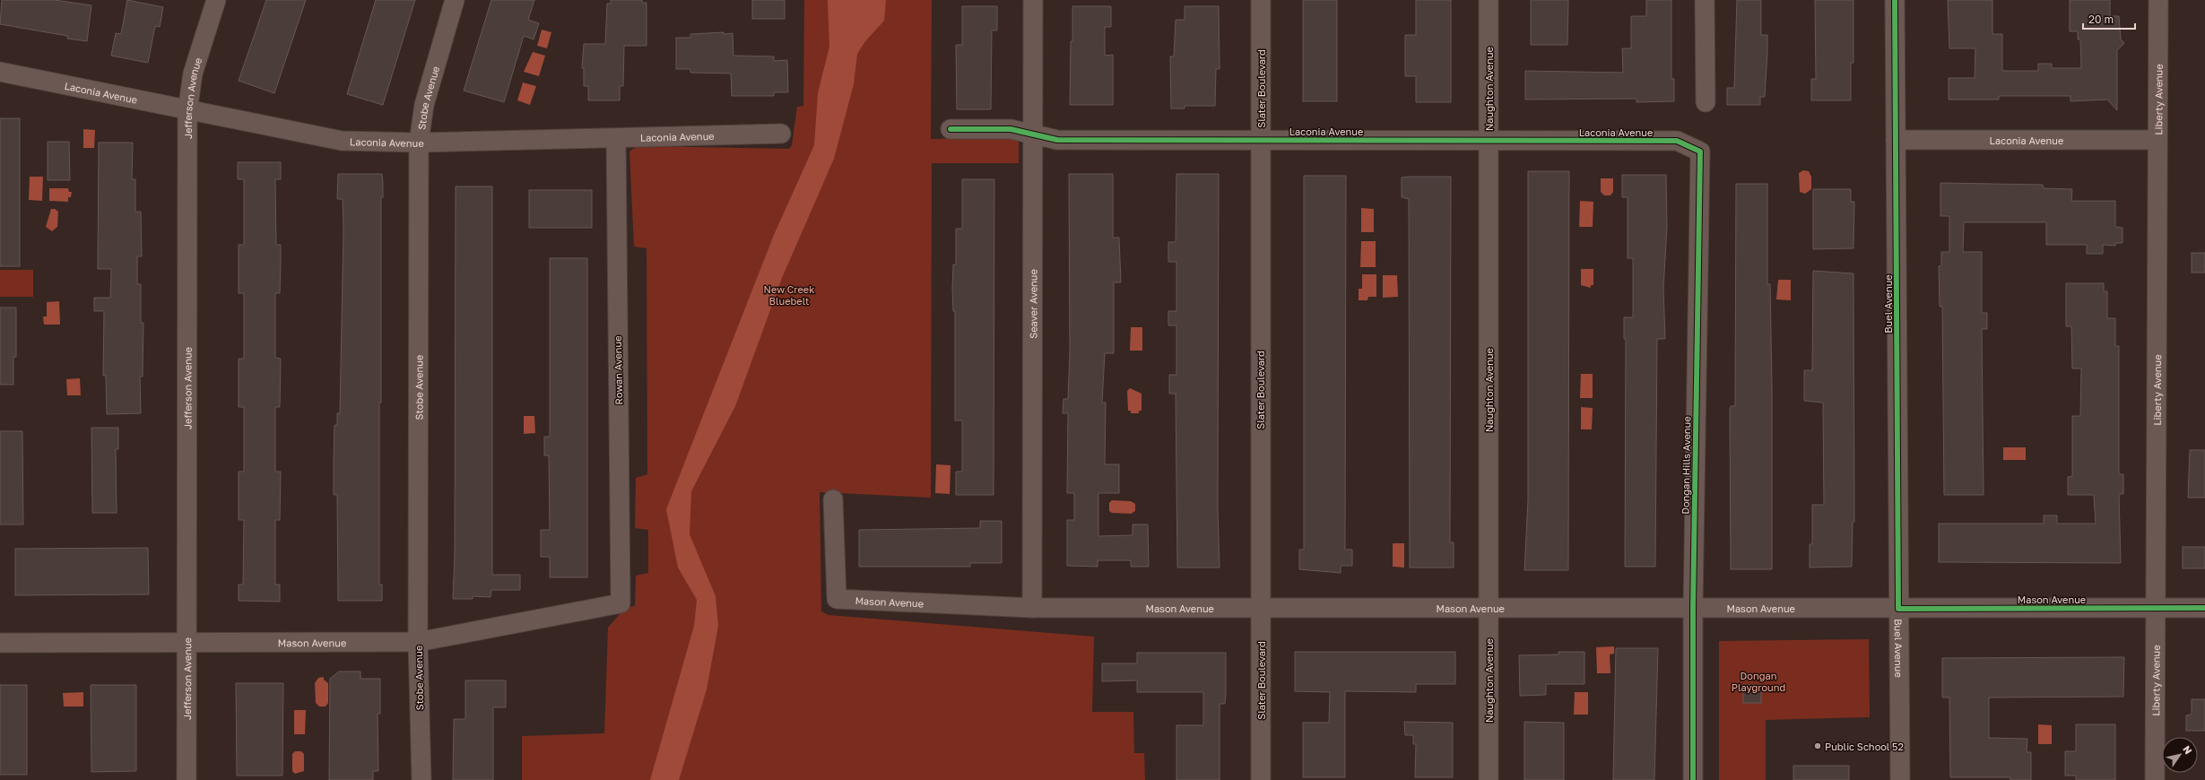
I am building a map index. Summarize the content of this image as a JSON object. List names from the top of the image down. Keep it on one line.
{"streets":{"street":["Slater Boulevard","Naughton Avenue","Laconia Avenue","Jefferson Avenue","Stobe Avenue","Liberty Avenue","Seaver Avenue","Buel Avenue","Rowan Avenue","Dongan Hills Avenue","Mason Avenue"]},"crossings":[["Slater Boulevard","Laconia Avenue"],["Slater Boulevard","Mason Avenue"],["Naughton Avenue","Laconia Avenue"],["Naughton Avenue","Mason Avenue"],["Laconia Avenue","Jefferson Avenue"],["Laconia Avenue","Stobe Avenue"],["Laconia Avenue","Liberty Avenue"],["Laconia Avenue","Seaver Avenue"],["Laconia Avenue","Buel Avenue"],["Laconia Avenue","Rowan Avenue"],["Laconia Avenue","Dongan Hills Avenue"],["Jefferson Avenue","Mason Avenue"],["Stobe Avenue","Mason Avenue"],["Liberty Avenue","Mason Avenue"],["Seaver Avenue","Mason Avenue"],["Buel Avenue","Mason Avenue"],["Rowan Avenue","Mason Avenue"],["Dongan Hills Avenue","Mason Avenue"]],"parks":["New Creek Bluebelt","Dongan Playground"],"places":["Public School 52"],"scale_bar":"20 m","north":"top right"}
